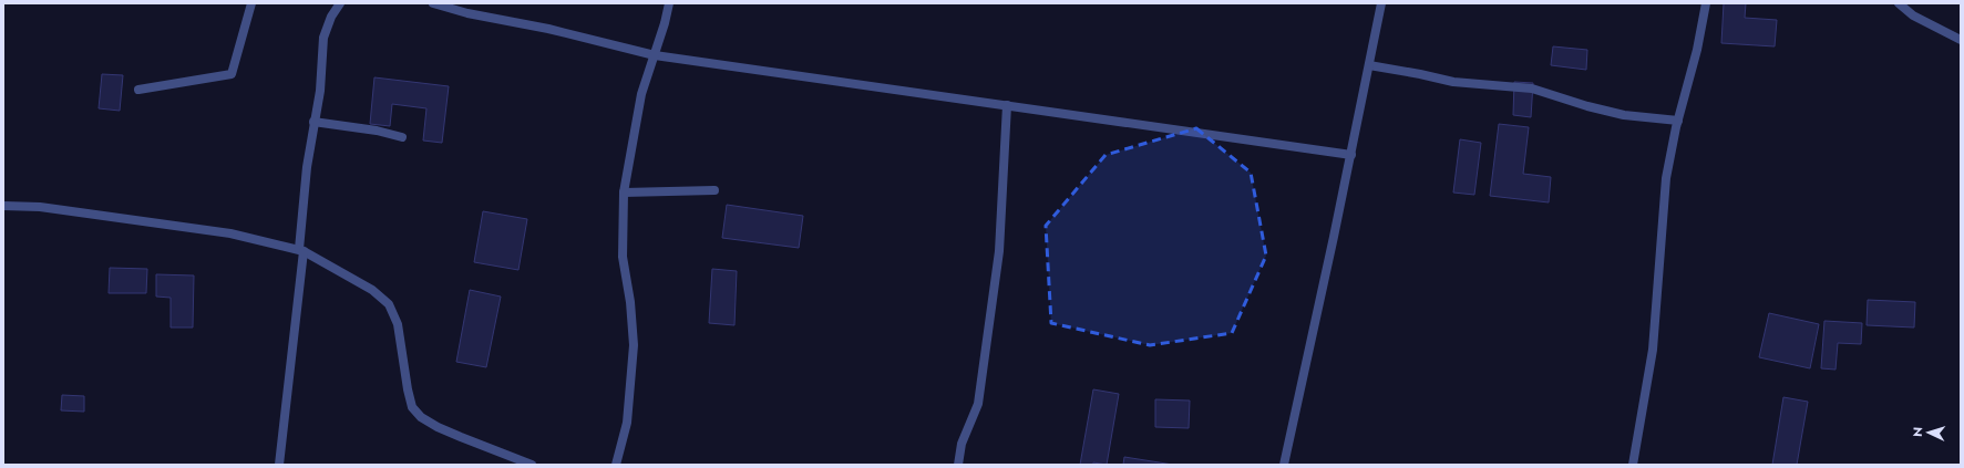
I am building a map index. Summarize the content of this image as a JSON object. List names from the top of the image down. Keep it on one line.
{"north":"left"}
